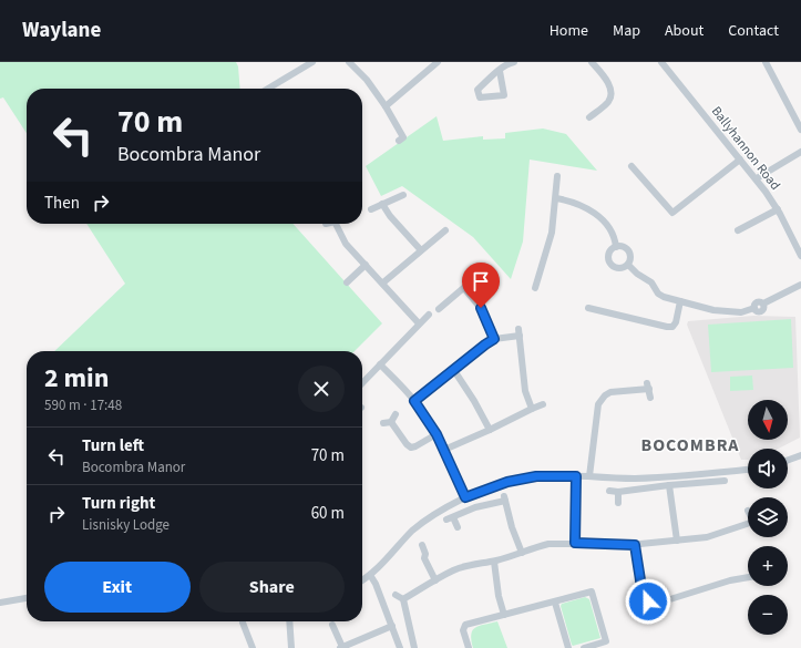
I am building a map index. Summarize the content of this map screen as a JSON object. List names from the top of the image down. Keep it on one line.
{"streets":{"street":["Ballyhannon Road"]},"districts":["BOCOMBRA"],"north":"bottom","page":{"header":"Waylane","nav":["Home","Map","About","Contact"],"turn":["70 m","Bocombra Manor"],"then":"Then","heading":["2 min","590 m · 17:48"],"map_buttons":["+","−"],"list":[{"name":"Turn left","note":"Bocombra Manor","value":"70 m"},{"name":"Turn right","note":"Lisnisky Lodge","value":"60 m"}],"buttons":["Exit","Share"]}}
